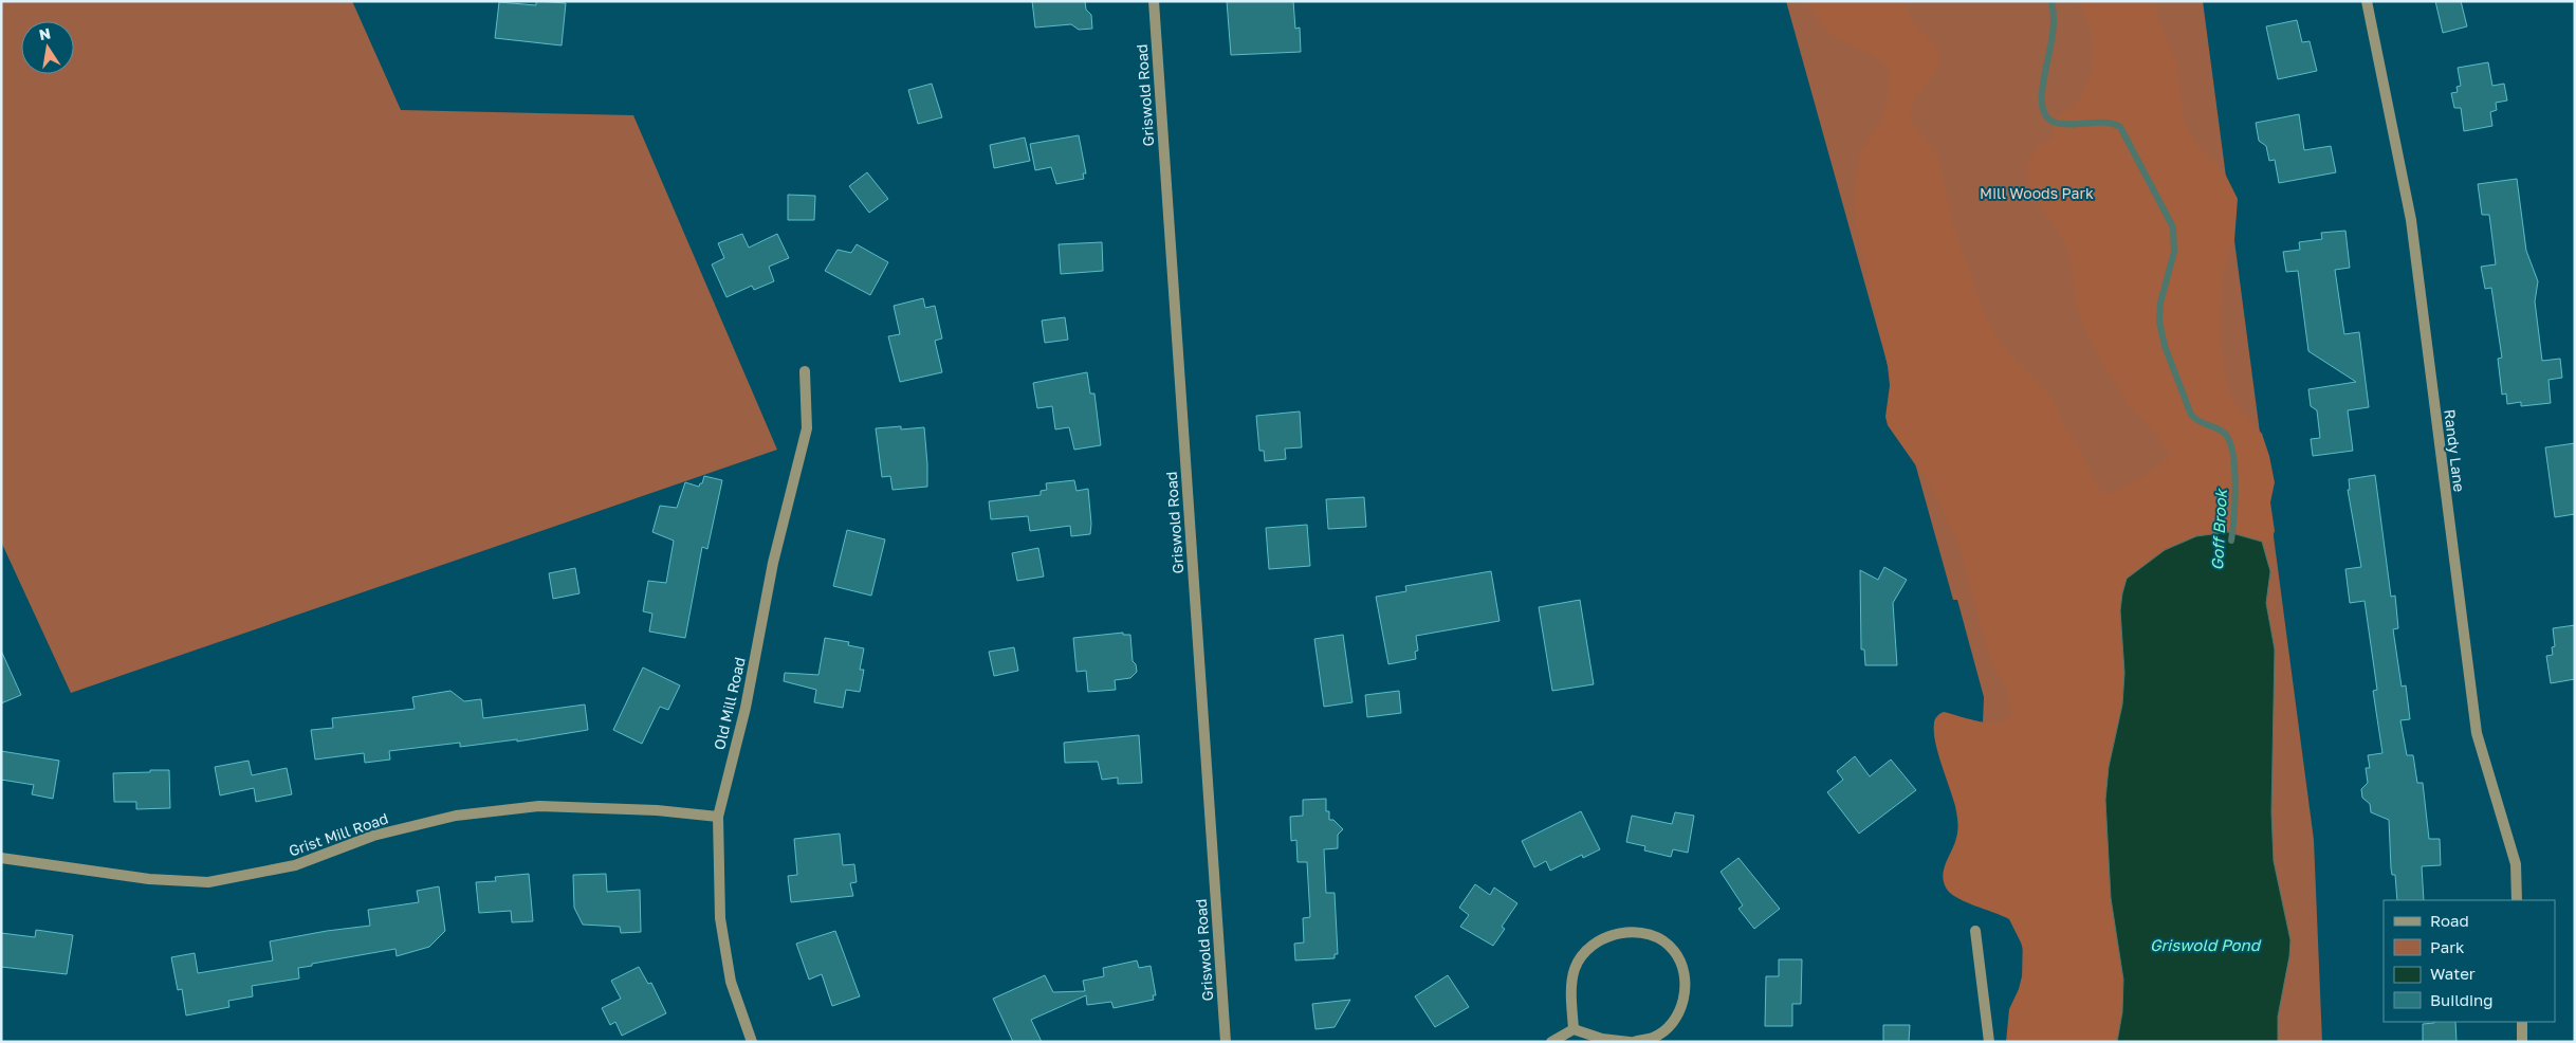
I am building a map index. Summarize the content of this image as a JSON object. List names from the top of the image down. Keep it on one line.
{"streets":{"street":["Griswold Road","Randy Lane","Old Mill Road","Grist Mill Road"]},"crossings":[["Old Mill Road","Grist Mill Road"]],"water":["Goff Brook","Griswold Pond"],"parks":["Mill Woods Park"],"legend":["Road","Park","Water","Building"],"north":"top"}
